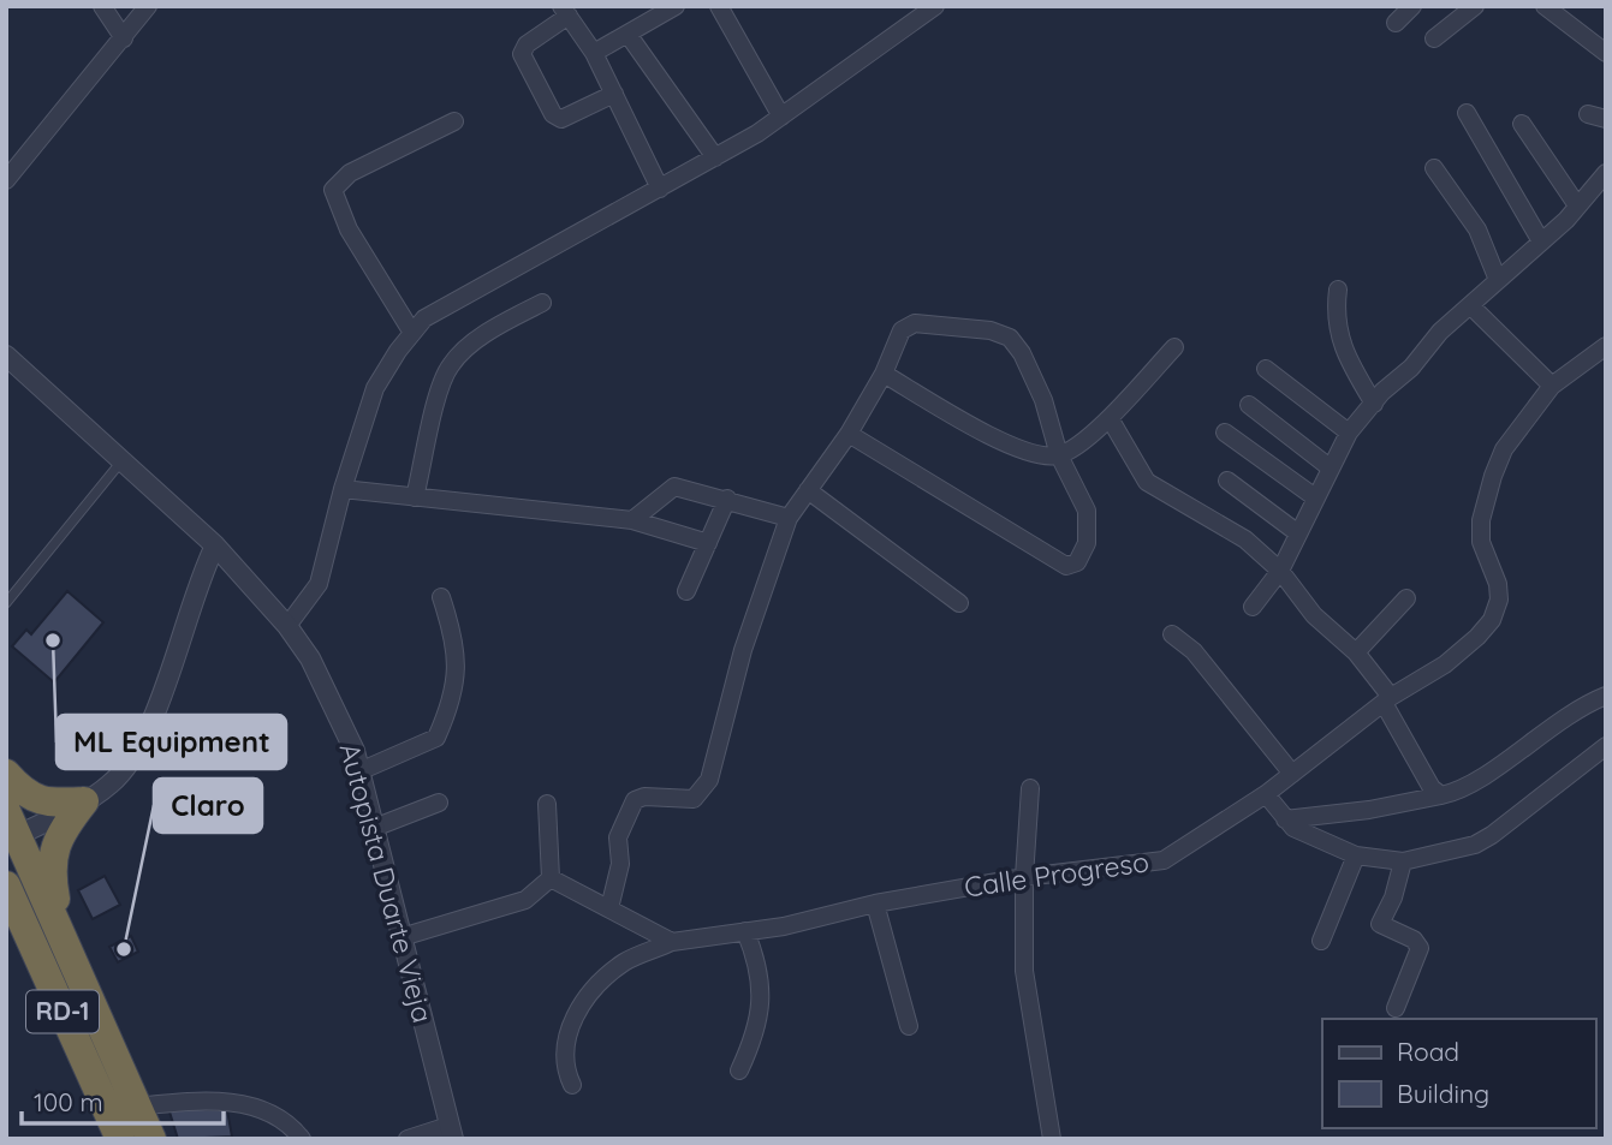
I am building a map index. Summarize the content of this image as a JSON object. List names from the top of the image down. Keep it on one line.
{"streets":{"highway":["RD-1"],"street":["Calle Progreso","Autopista Duarte Vieja"]},"places":["ML Equipment","Claro"],"legend":["Road","Building"],"scale_bar":"100 m"}
